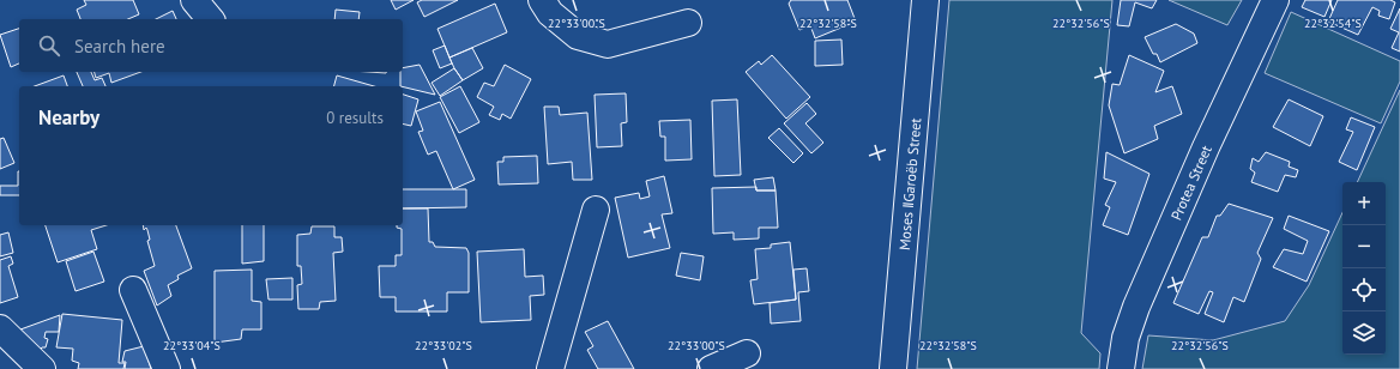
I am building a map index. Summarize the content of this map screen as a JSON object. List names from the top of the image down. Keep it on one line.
{"streets":{"street":["Protea Street","Moses ǁGaroëb Street"]},"page":{"search":"Search here","heading":["Nearby","0 results"],"map_buttons":["+","−"]},"coordinates":["22°33'00\"S","22°32'58\"S","22°32'56\"S","22°32'54\"S","22°33'04\"S","22°33'02\"S"]}
